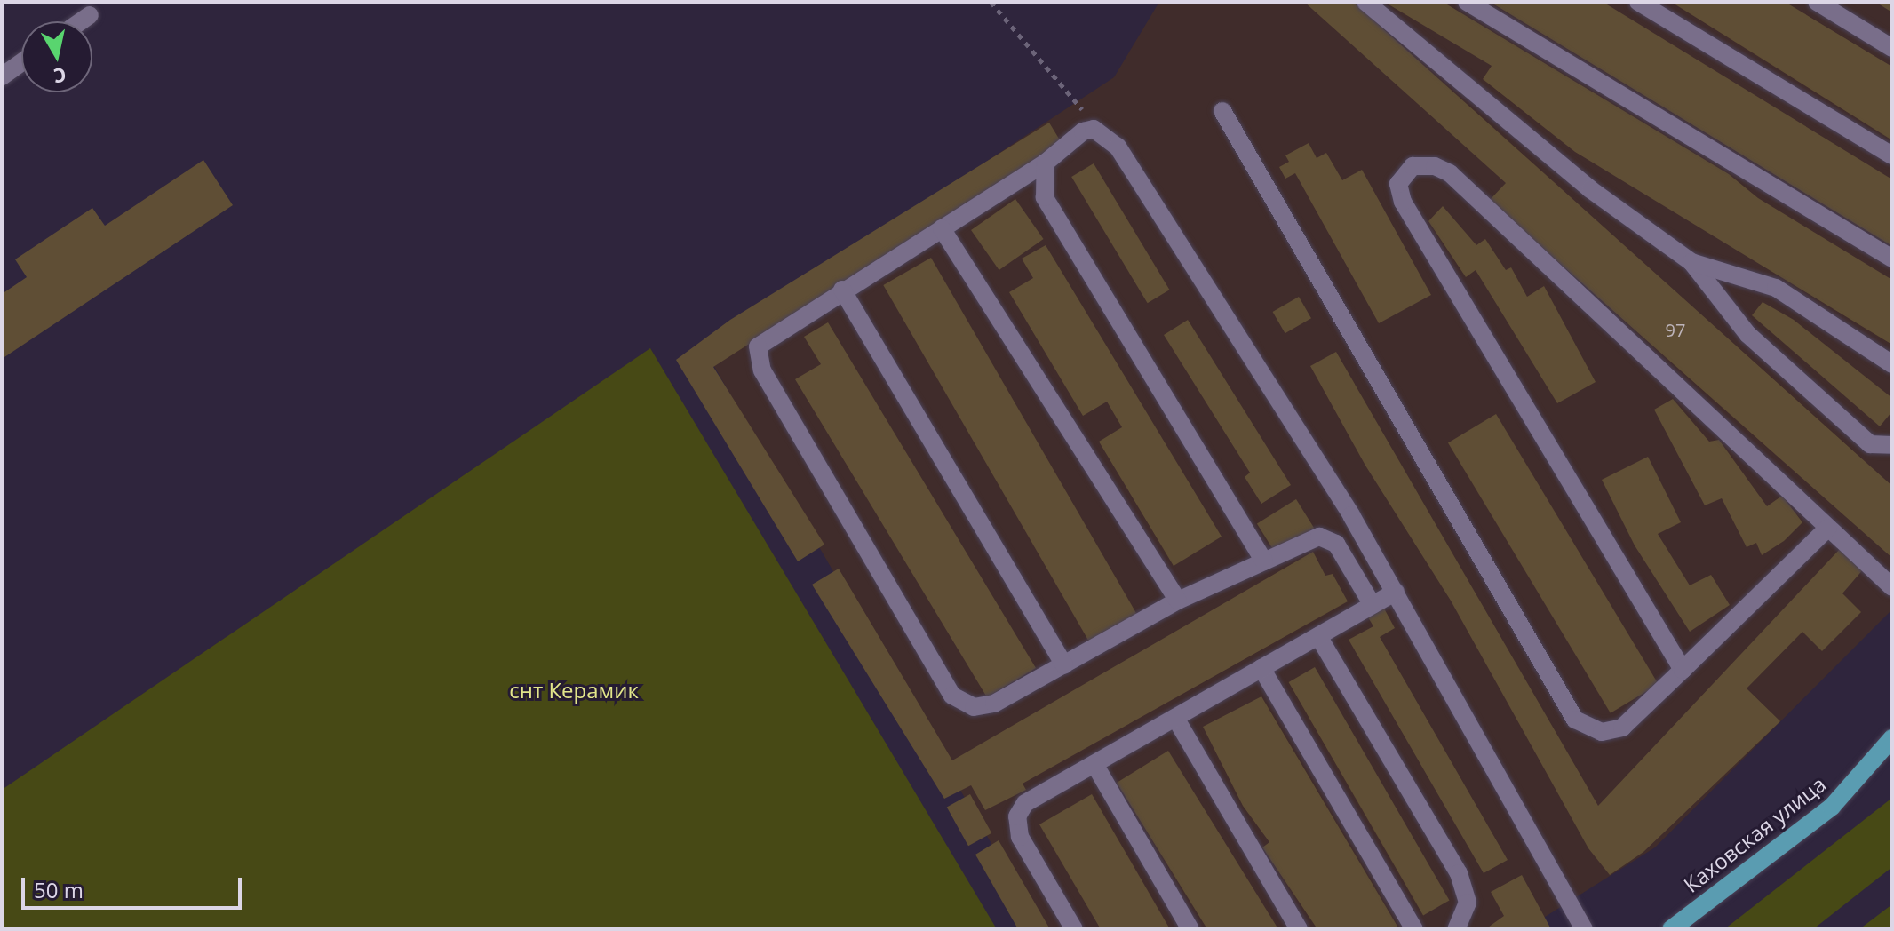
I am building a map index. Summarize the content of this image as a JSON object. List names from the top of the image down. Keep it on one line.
{"streets":{"main road":["Каховская улица"]},"parks":["снт Керамик"],"house_numbers":["97"],"scale_bar":"50 m","north":"bottom"}
